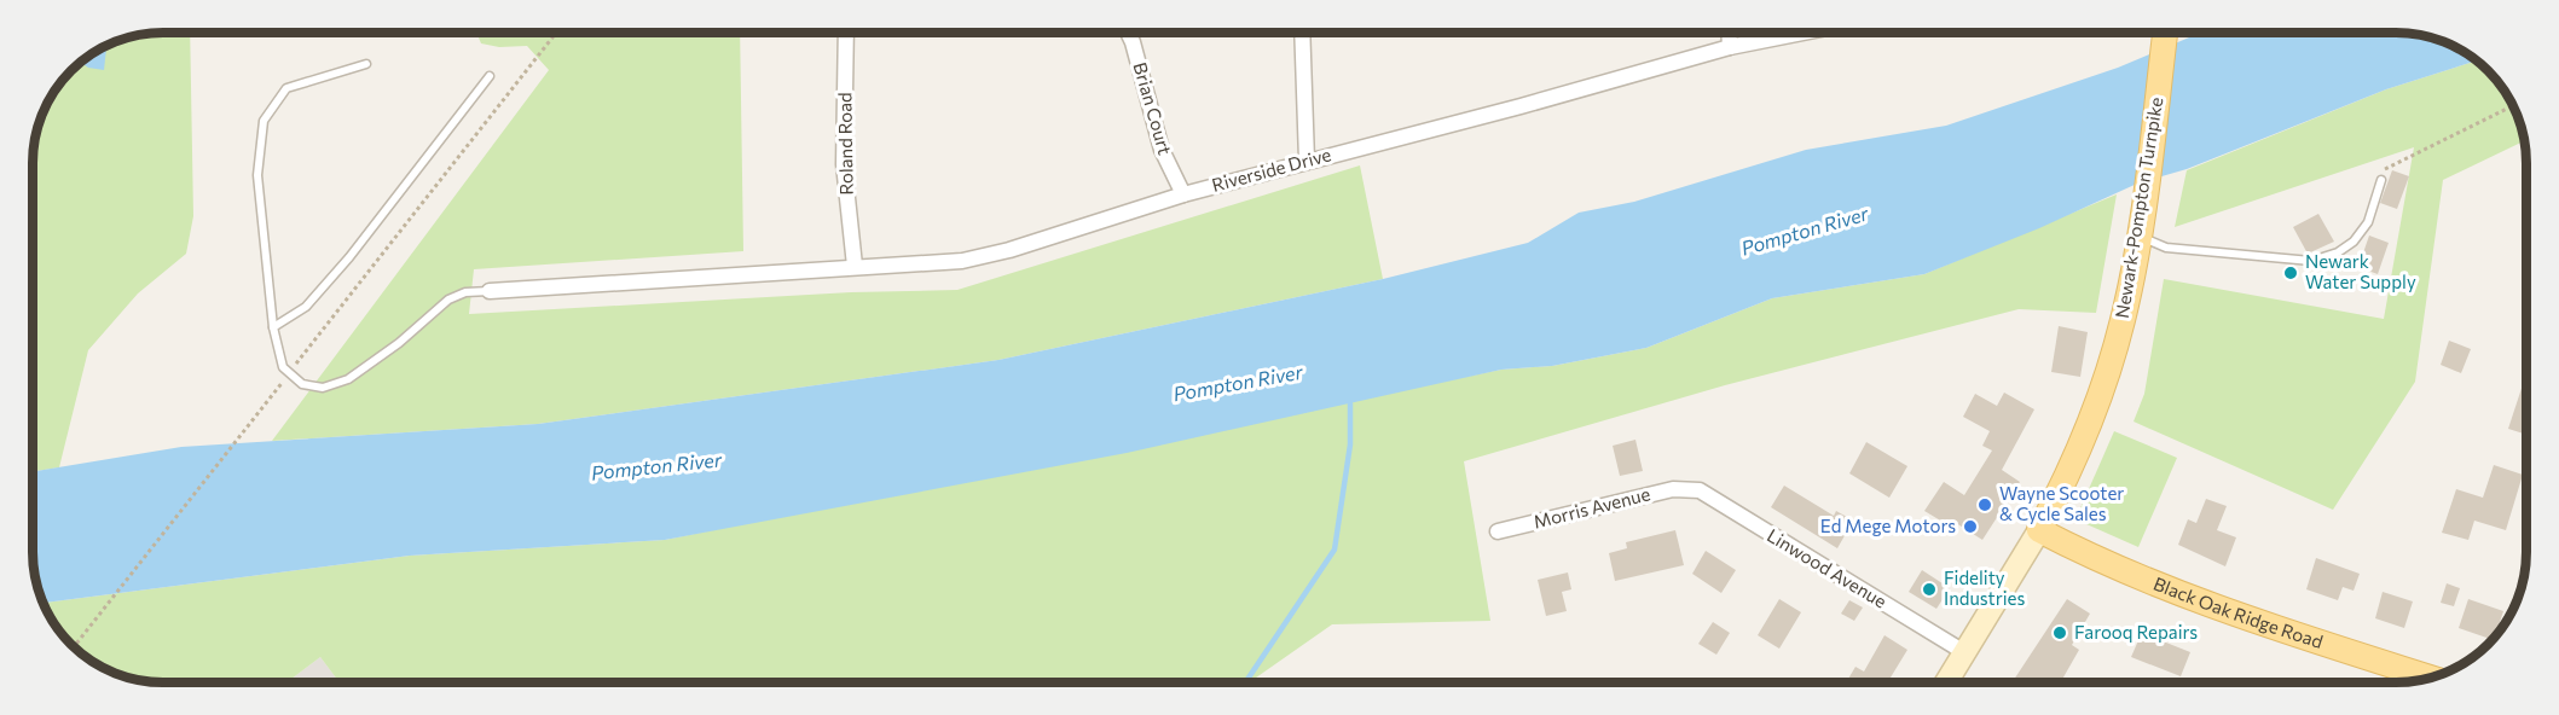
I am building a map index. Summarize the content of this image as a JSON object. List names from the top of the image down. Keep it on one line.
{"streets":{"main road":["Newark-Pompton Turnpike","Black Oak Ridge Road"],"street":["Brian Court","Roland Road","Riverside Drive","Morris Avenue","Linwood Avenue"]},"crossings":[["Brian Court","Riverside Drive"],["Roland Road","Riverside Drive"],["Newark-Pompton Turnpike","Linwood Avenue"],["Newark-Pompton Turnpike","Black Oak Ridge Road"],["Morris Avenue","Linwood Avenue"]],"water":["Pompton River"],"places":["Newark Water Supply","Wayne Scooter & Cycle Sales","Ed Mege Motors","Fidelity Industries","Farooq Repairs"]}
